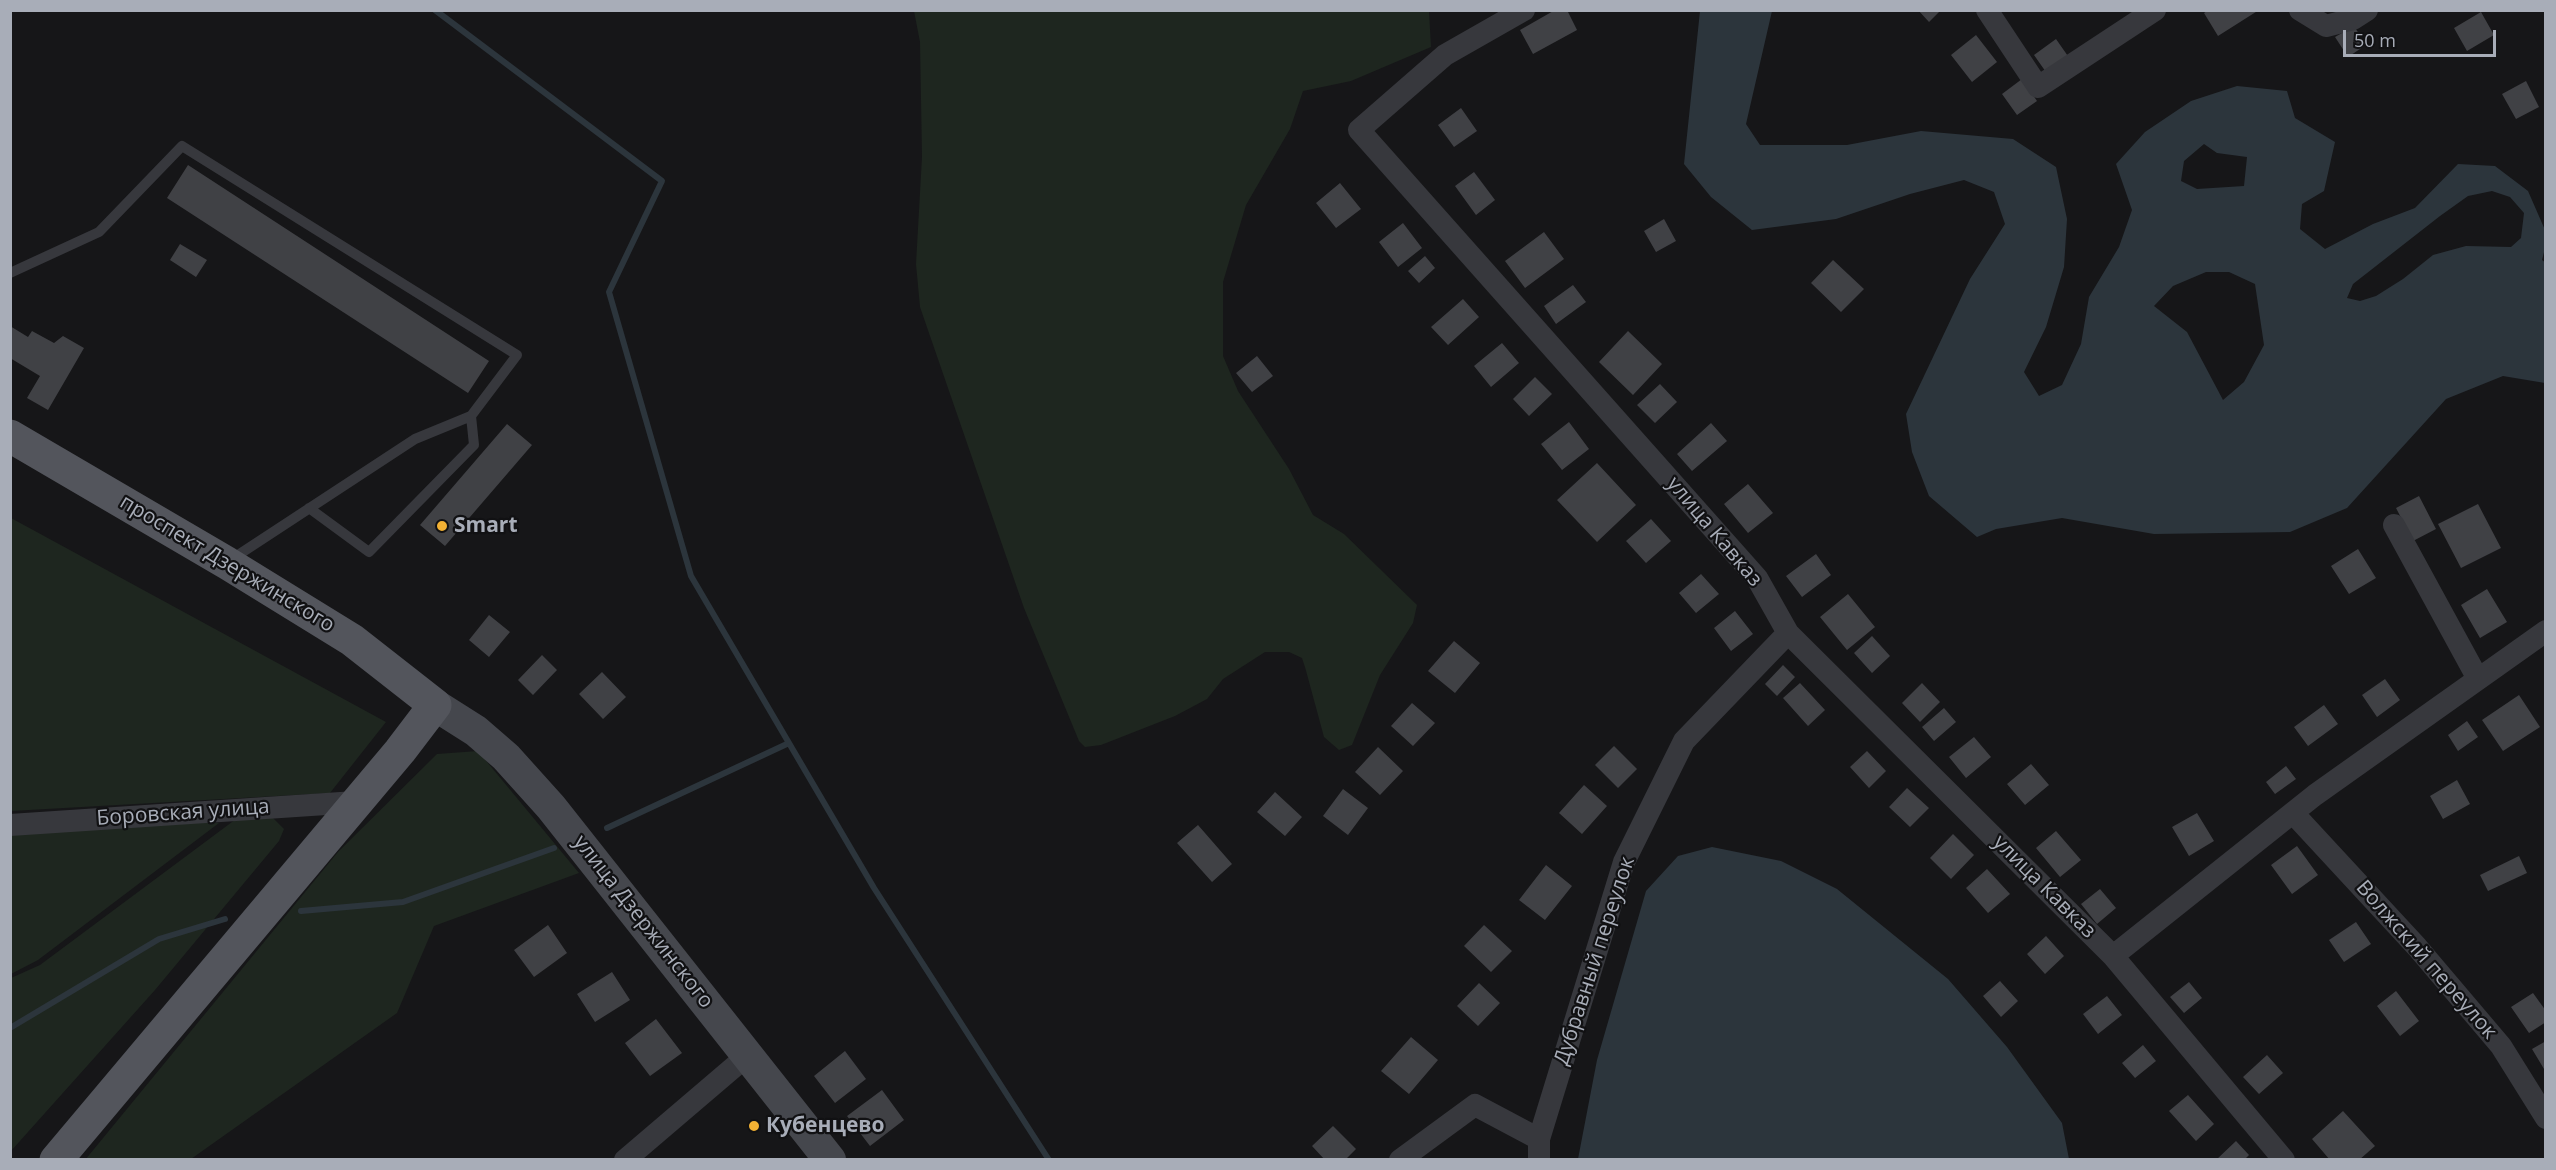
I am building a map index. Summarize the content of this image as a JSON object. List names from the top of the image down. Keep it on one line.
{"streets":{"main road":["проспект Дзержинского","улица Дзержинского"],"street":["улица Кавказ","Боровская улица","Волжский переулок","Дубравный переулок"]},"crossings":[["улица Кавказ","Дубравный переулок"],["проспект Дзержинского","улица Дзержинского"]],"places":["Smart","Кубенцево"],"scale_bar":"50 m"}
